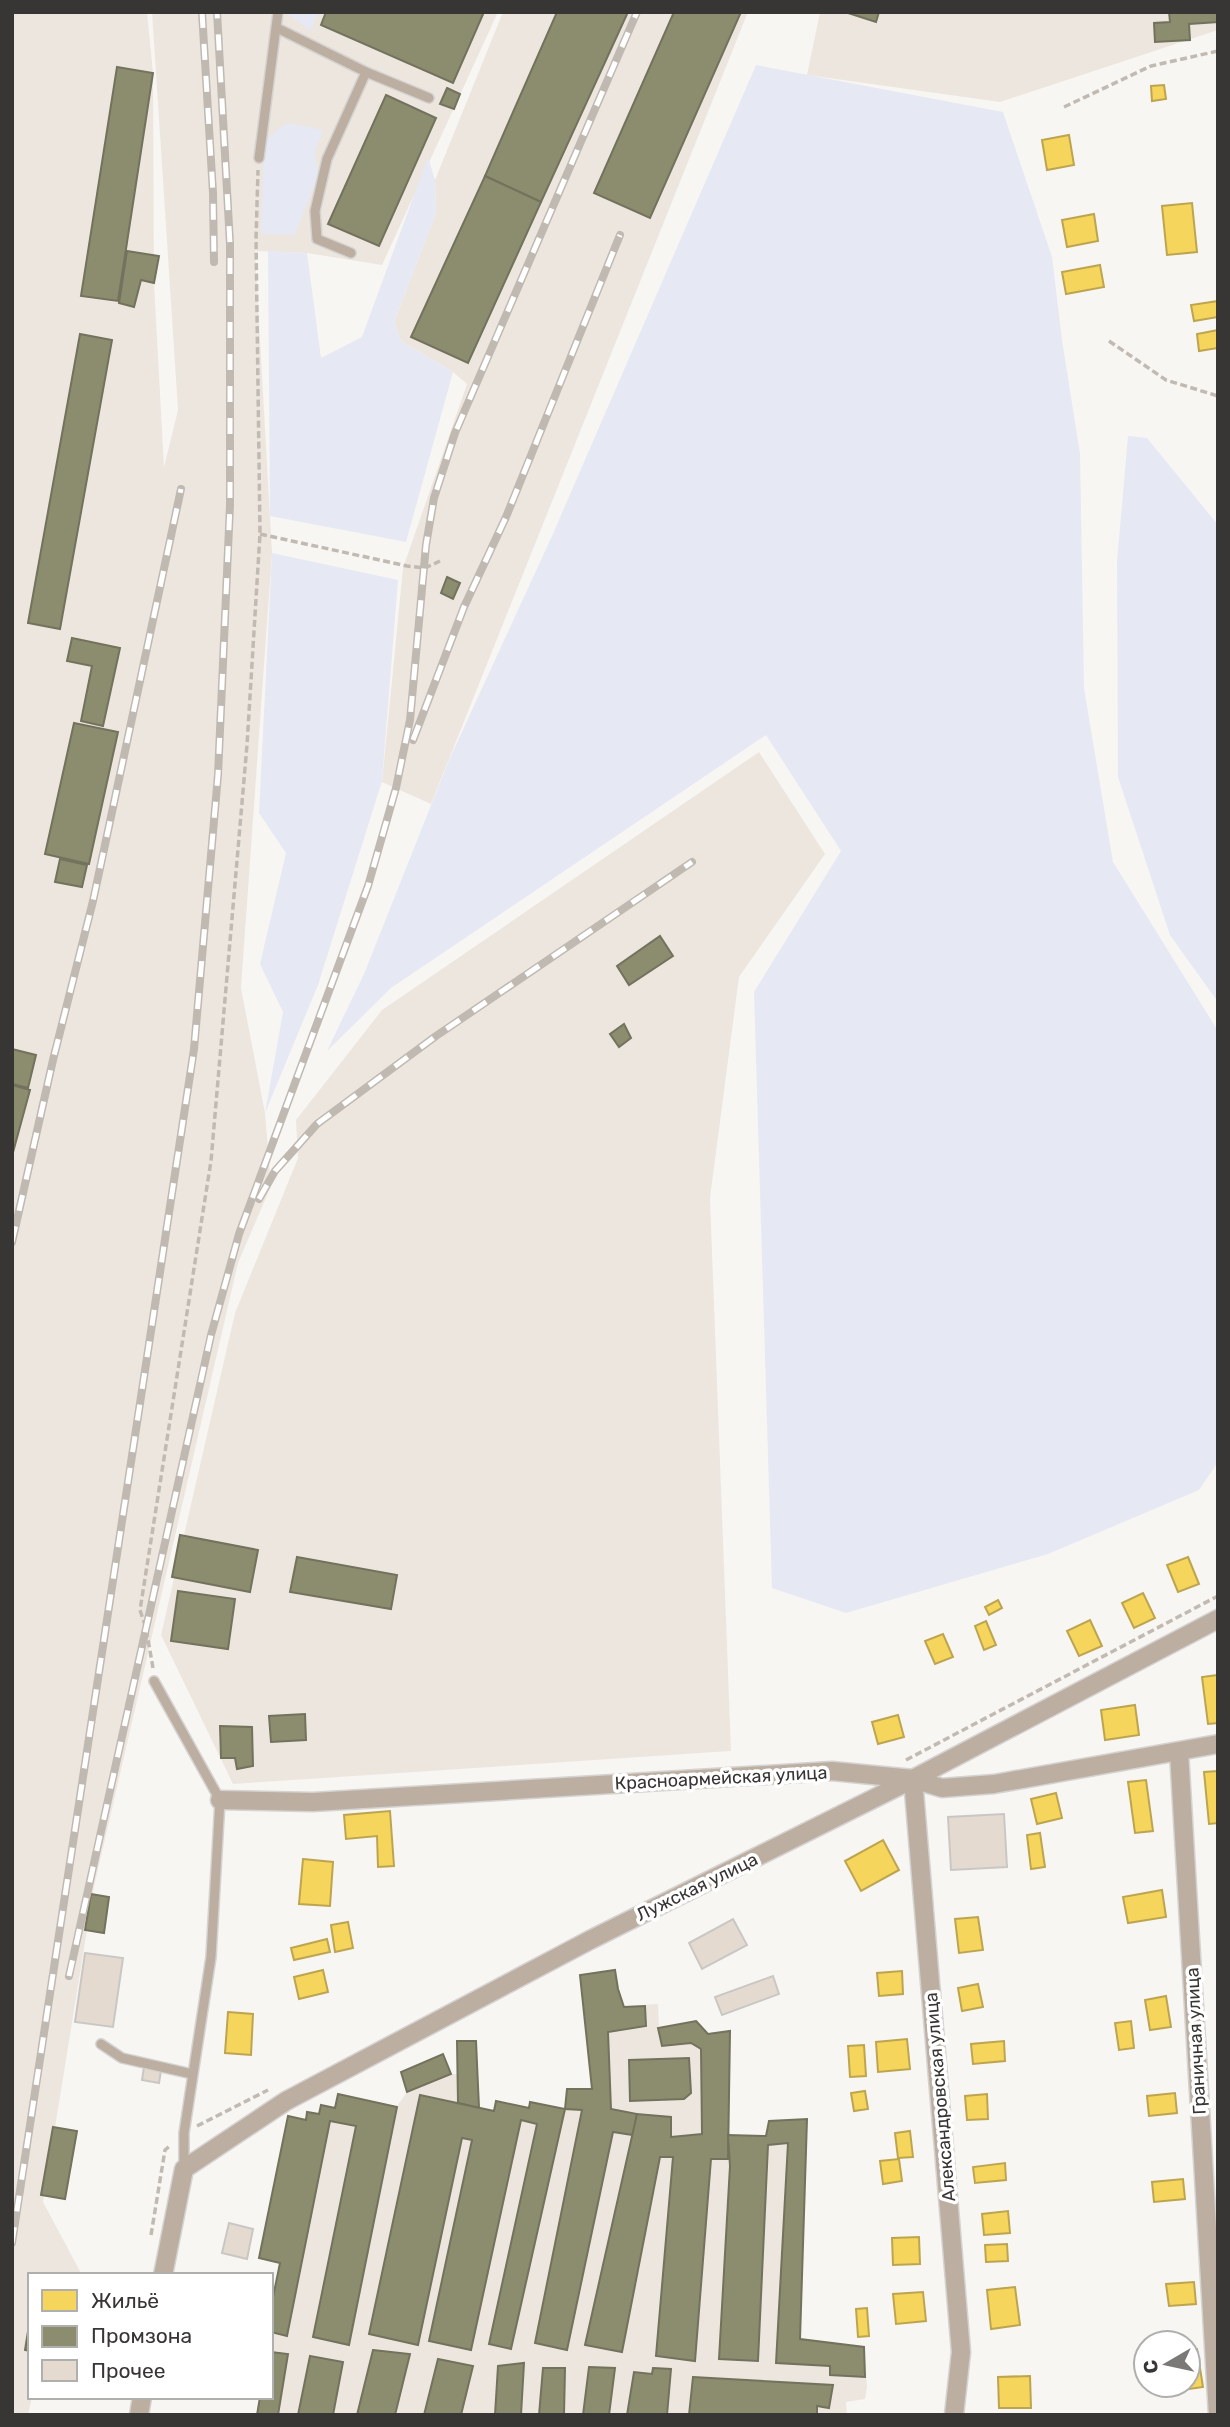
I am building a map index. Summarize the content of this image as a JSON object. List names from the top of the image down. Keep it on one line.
{"streets":{"street":["Красноармейская улица","Лужская улица","Граничная улица","Александровская улица"]},"crossings":[["Красноармейская улица","Лужская улица"],["Красноармейская улица","Граничная улица"],["Красноармейская улица","Александровская улица"],["Лужская улица","Александровская улица"]],"legend":["Жильё","Промзона","Прочее"],"north":"left"}
